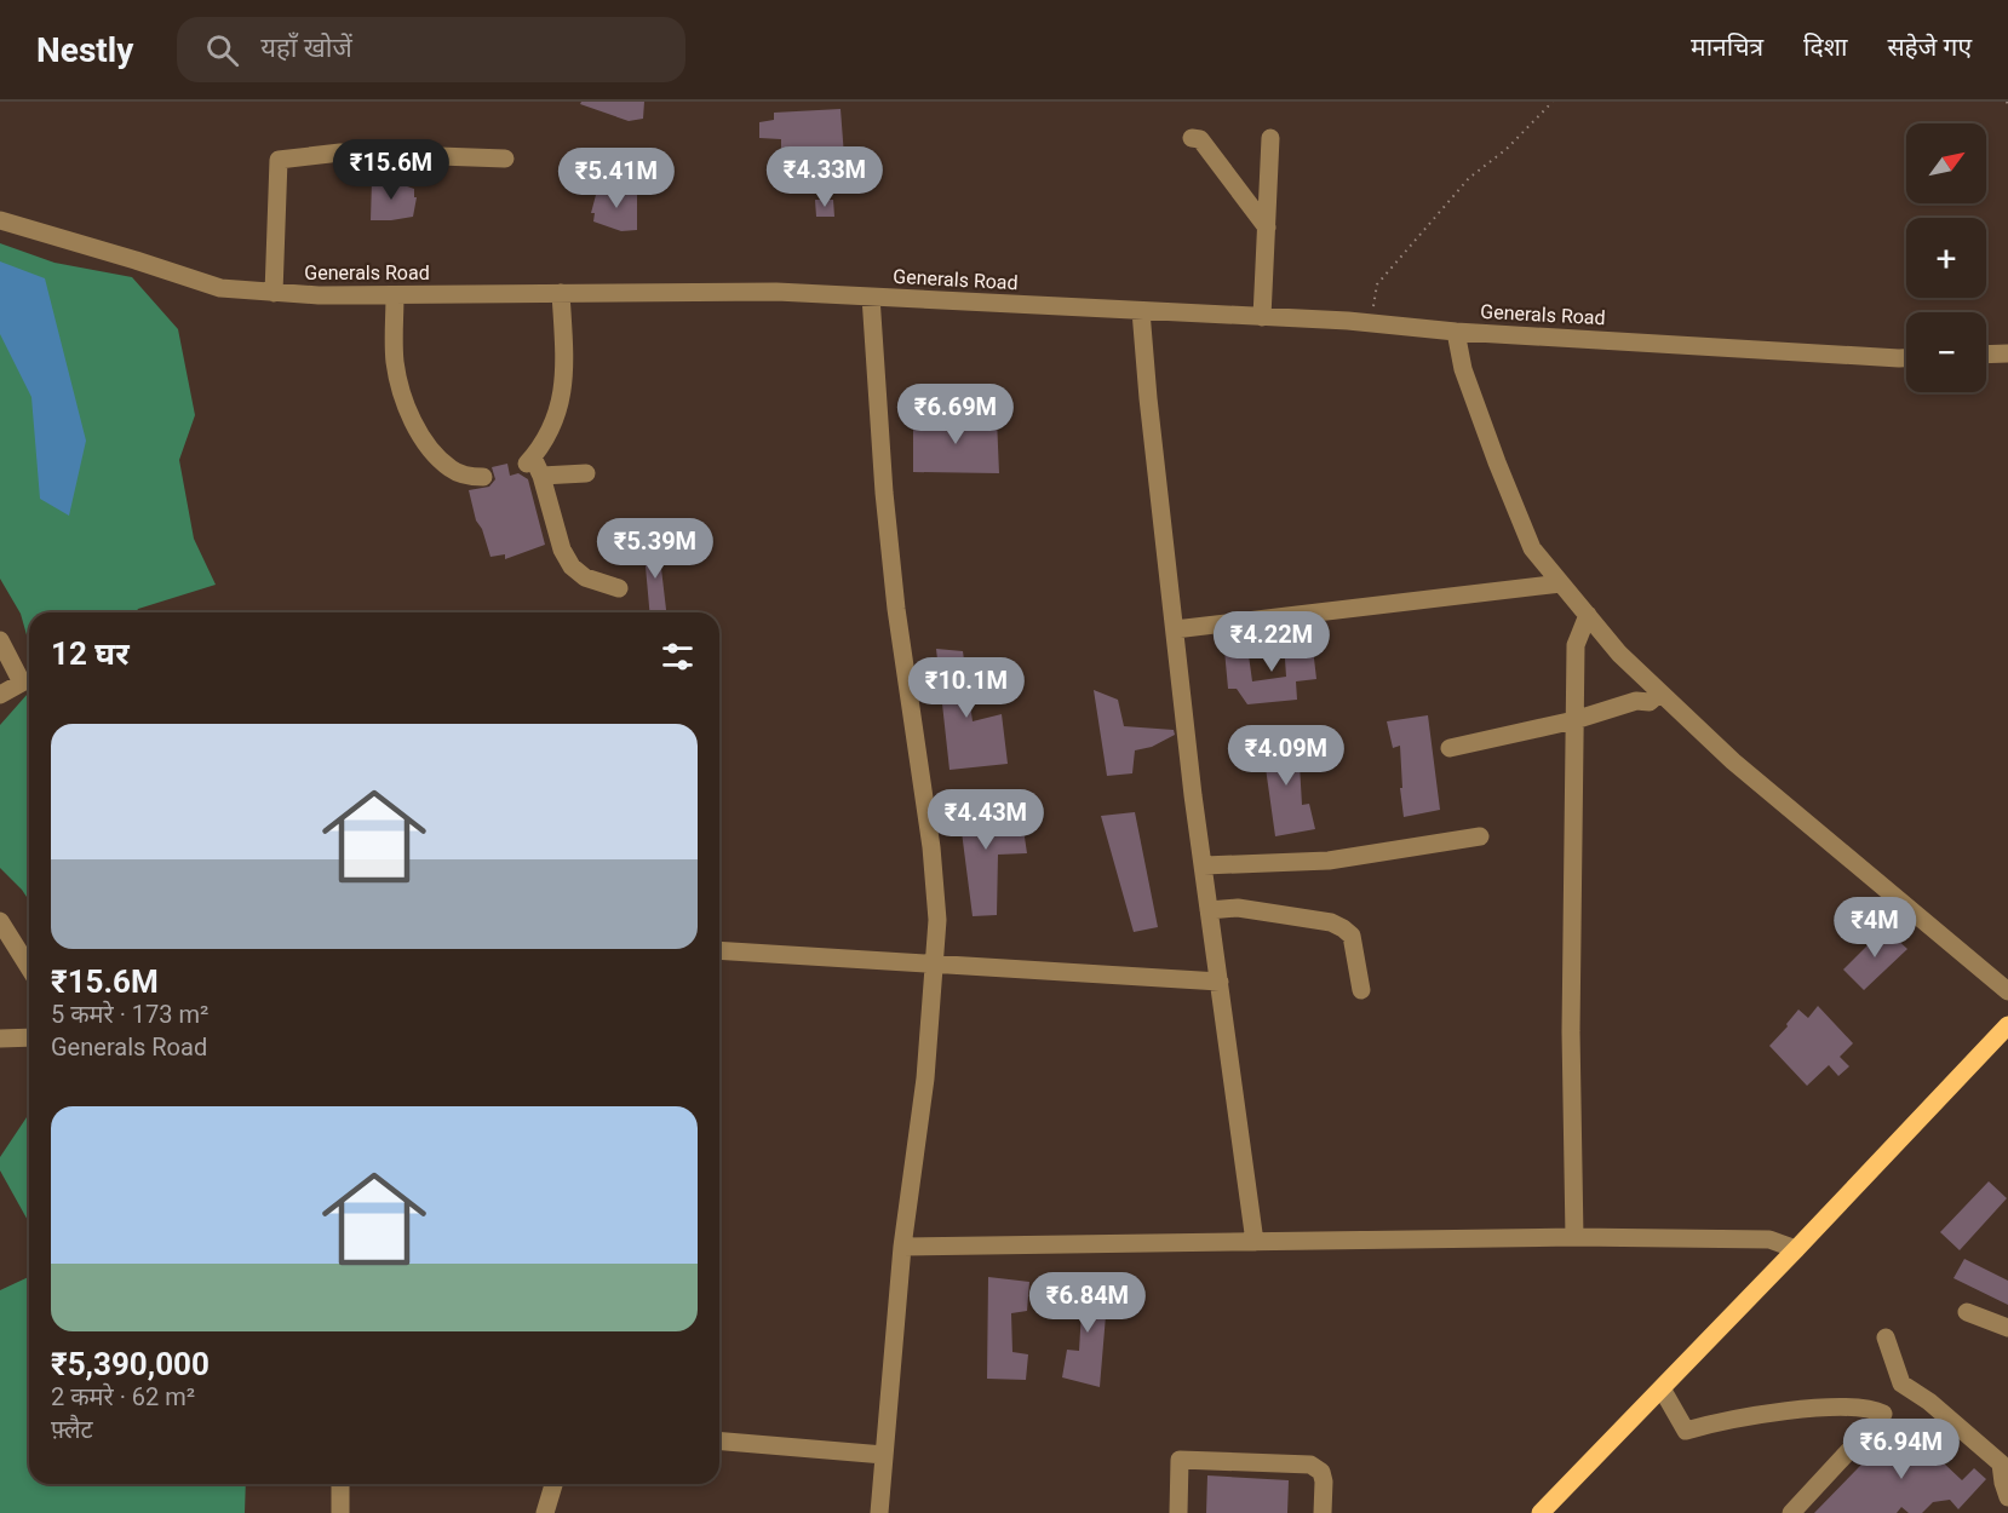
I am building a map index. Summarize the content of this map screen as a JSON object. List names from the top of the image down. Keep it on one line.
{"streets":{"street":["Generals Road"]},"north":"top right","page":{"header":"Nestly","search":"यहाँ खोजें","nav":["मानचित्र","दिशा","सहेजे गए"],"map_buttons":["+","−"],"price":["₹15.6M","₹4.33M","₹5.41M","₹6.69M","₹5.39M","₹4.22M","₹10.1M","₹4.09M","₹4.43M","₹4M","₹6.84M","₹6.94M"],"heading":"12 घर","list":[{"name":"₹15.6M","note":"5 कमरे · 173 m² · Generals Road"},{"name":"₹5,390,000","note":"2 कमरे · 62 m² · फ़्लैट"}]}}
